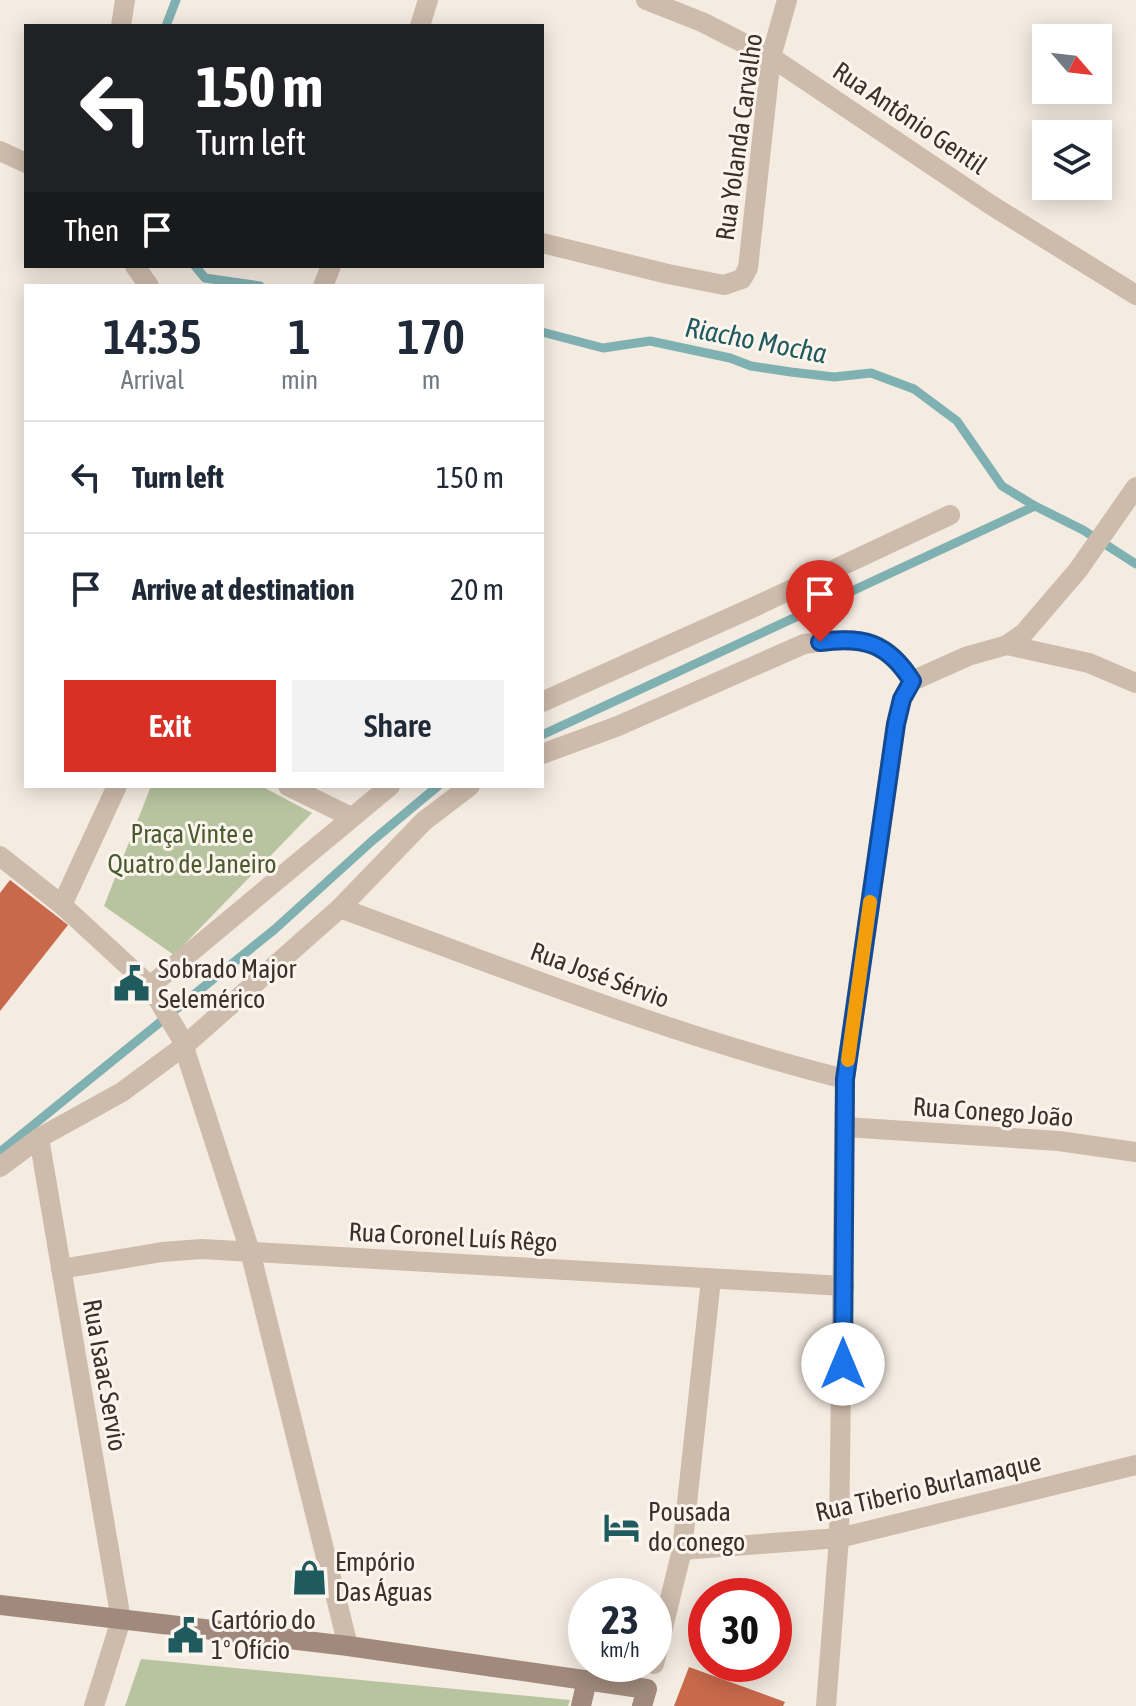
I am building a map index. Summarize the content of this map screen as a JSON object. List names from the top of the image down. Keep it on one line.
{"streets":{"street":["Rua Antônio Gentil","Rua Yolanda Carvalho","Rua José Sérvio","Rua Conego João","Rua Coronel Luís Rêgo","Rua Isaac Servio","Rua Tiberio Burlamaque"]},"crossings":[["Rua Antônio Gentil","Rua Yolanda Carvalho"],["Rua Coronel Luís Rêgo","Rua Isaac Servio"]],"water":["Riacho Mocha"],"parks":["Praça Vinte e Quatro de Janeiro"],"places":{"public building":["Sobrado Major Selemérico","Cartório do 1º Ofício"],"hotel":["Pousada do conego"],"shop":["Empório Das Águas"]},"north":"bottom right","page":{"turn":["150 m","Turn left"],"then":"Then","eta":["14:35","Arrival","1","min","170","m"],"list":[{"name":"Turn left","value":"150 m"},{"name":"Arrive at destination","value":"20 m"}],"buttons":["Exit","Share"],"speed":"23 km/h","limit":"30"}}
